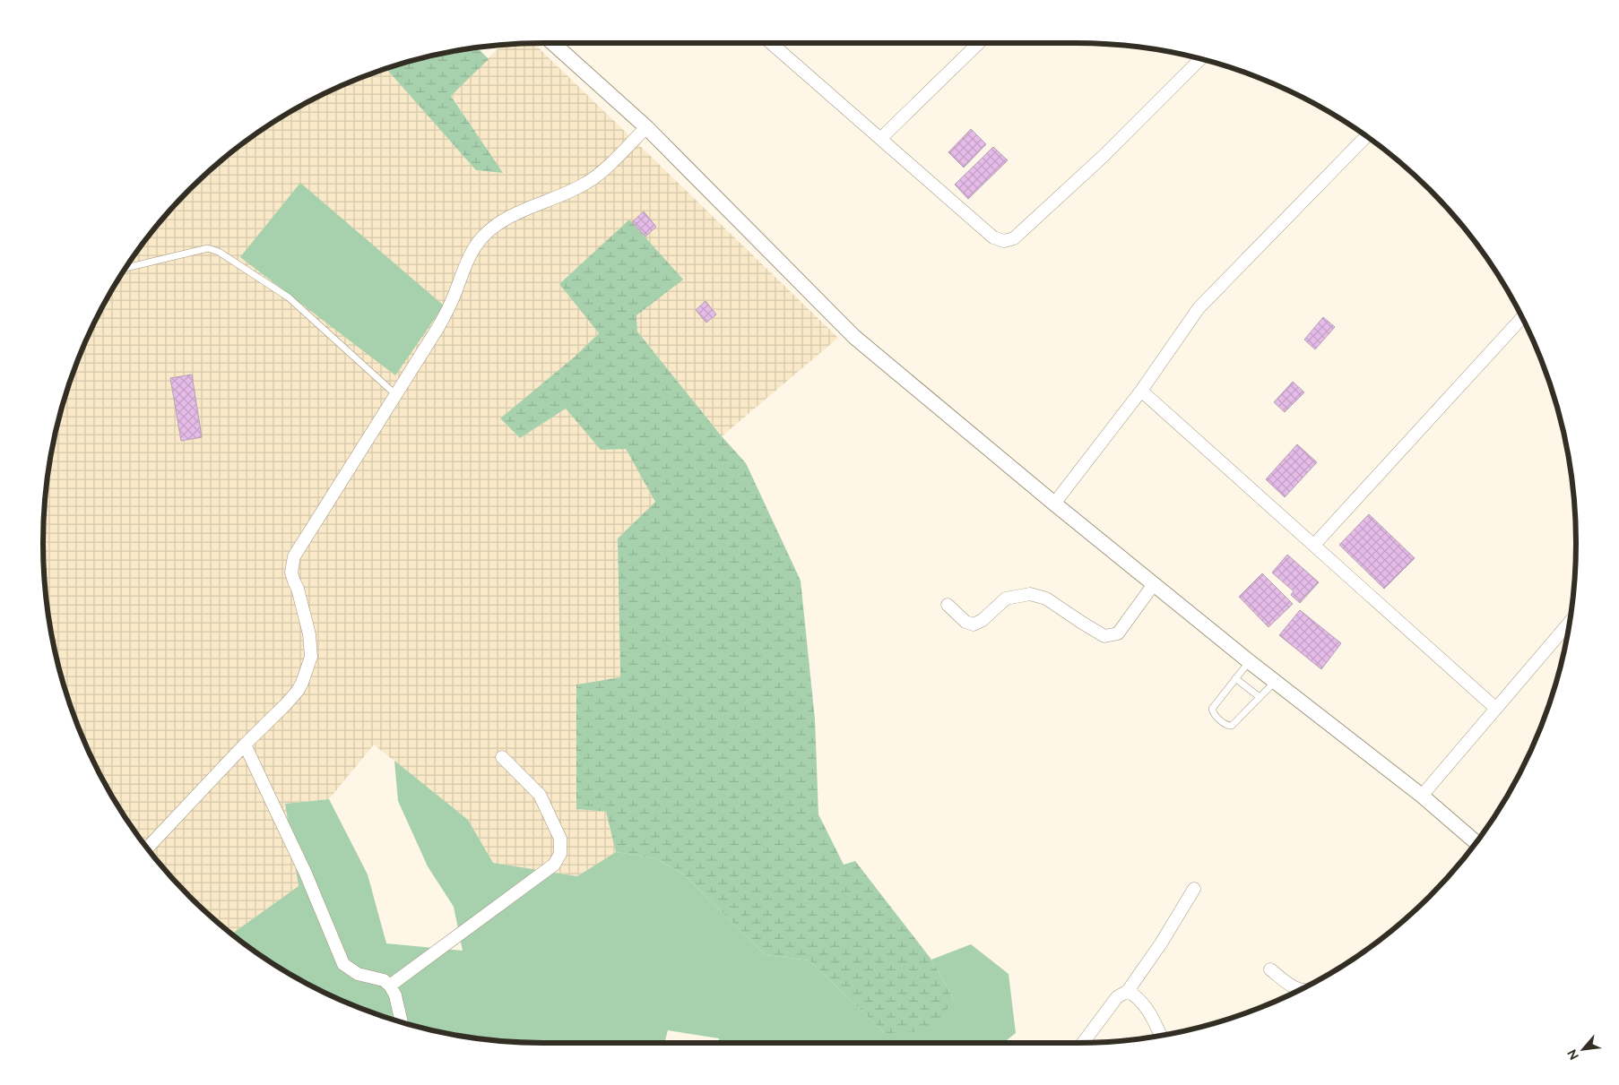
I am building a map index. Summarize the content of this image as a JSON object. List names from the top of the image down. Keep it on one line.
{"north":"bottom left"}
